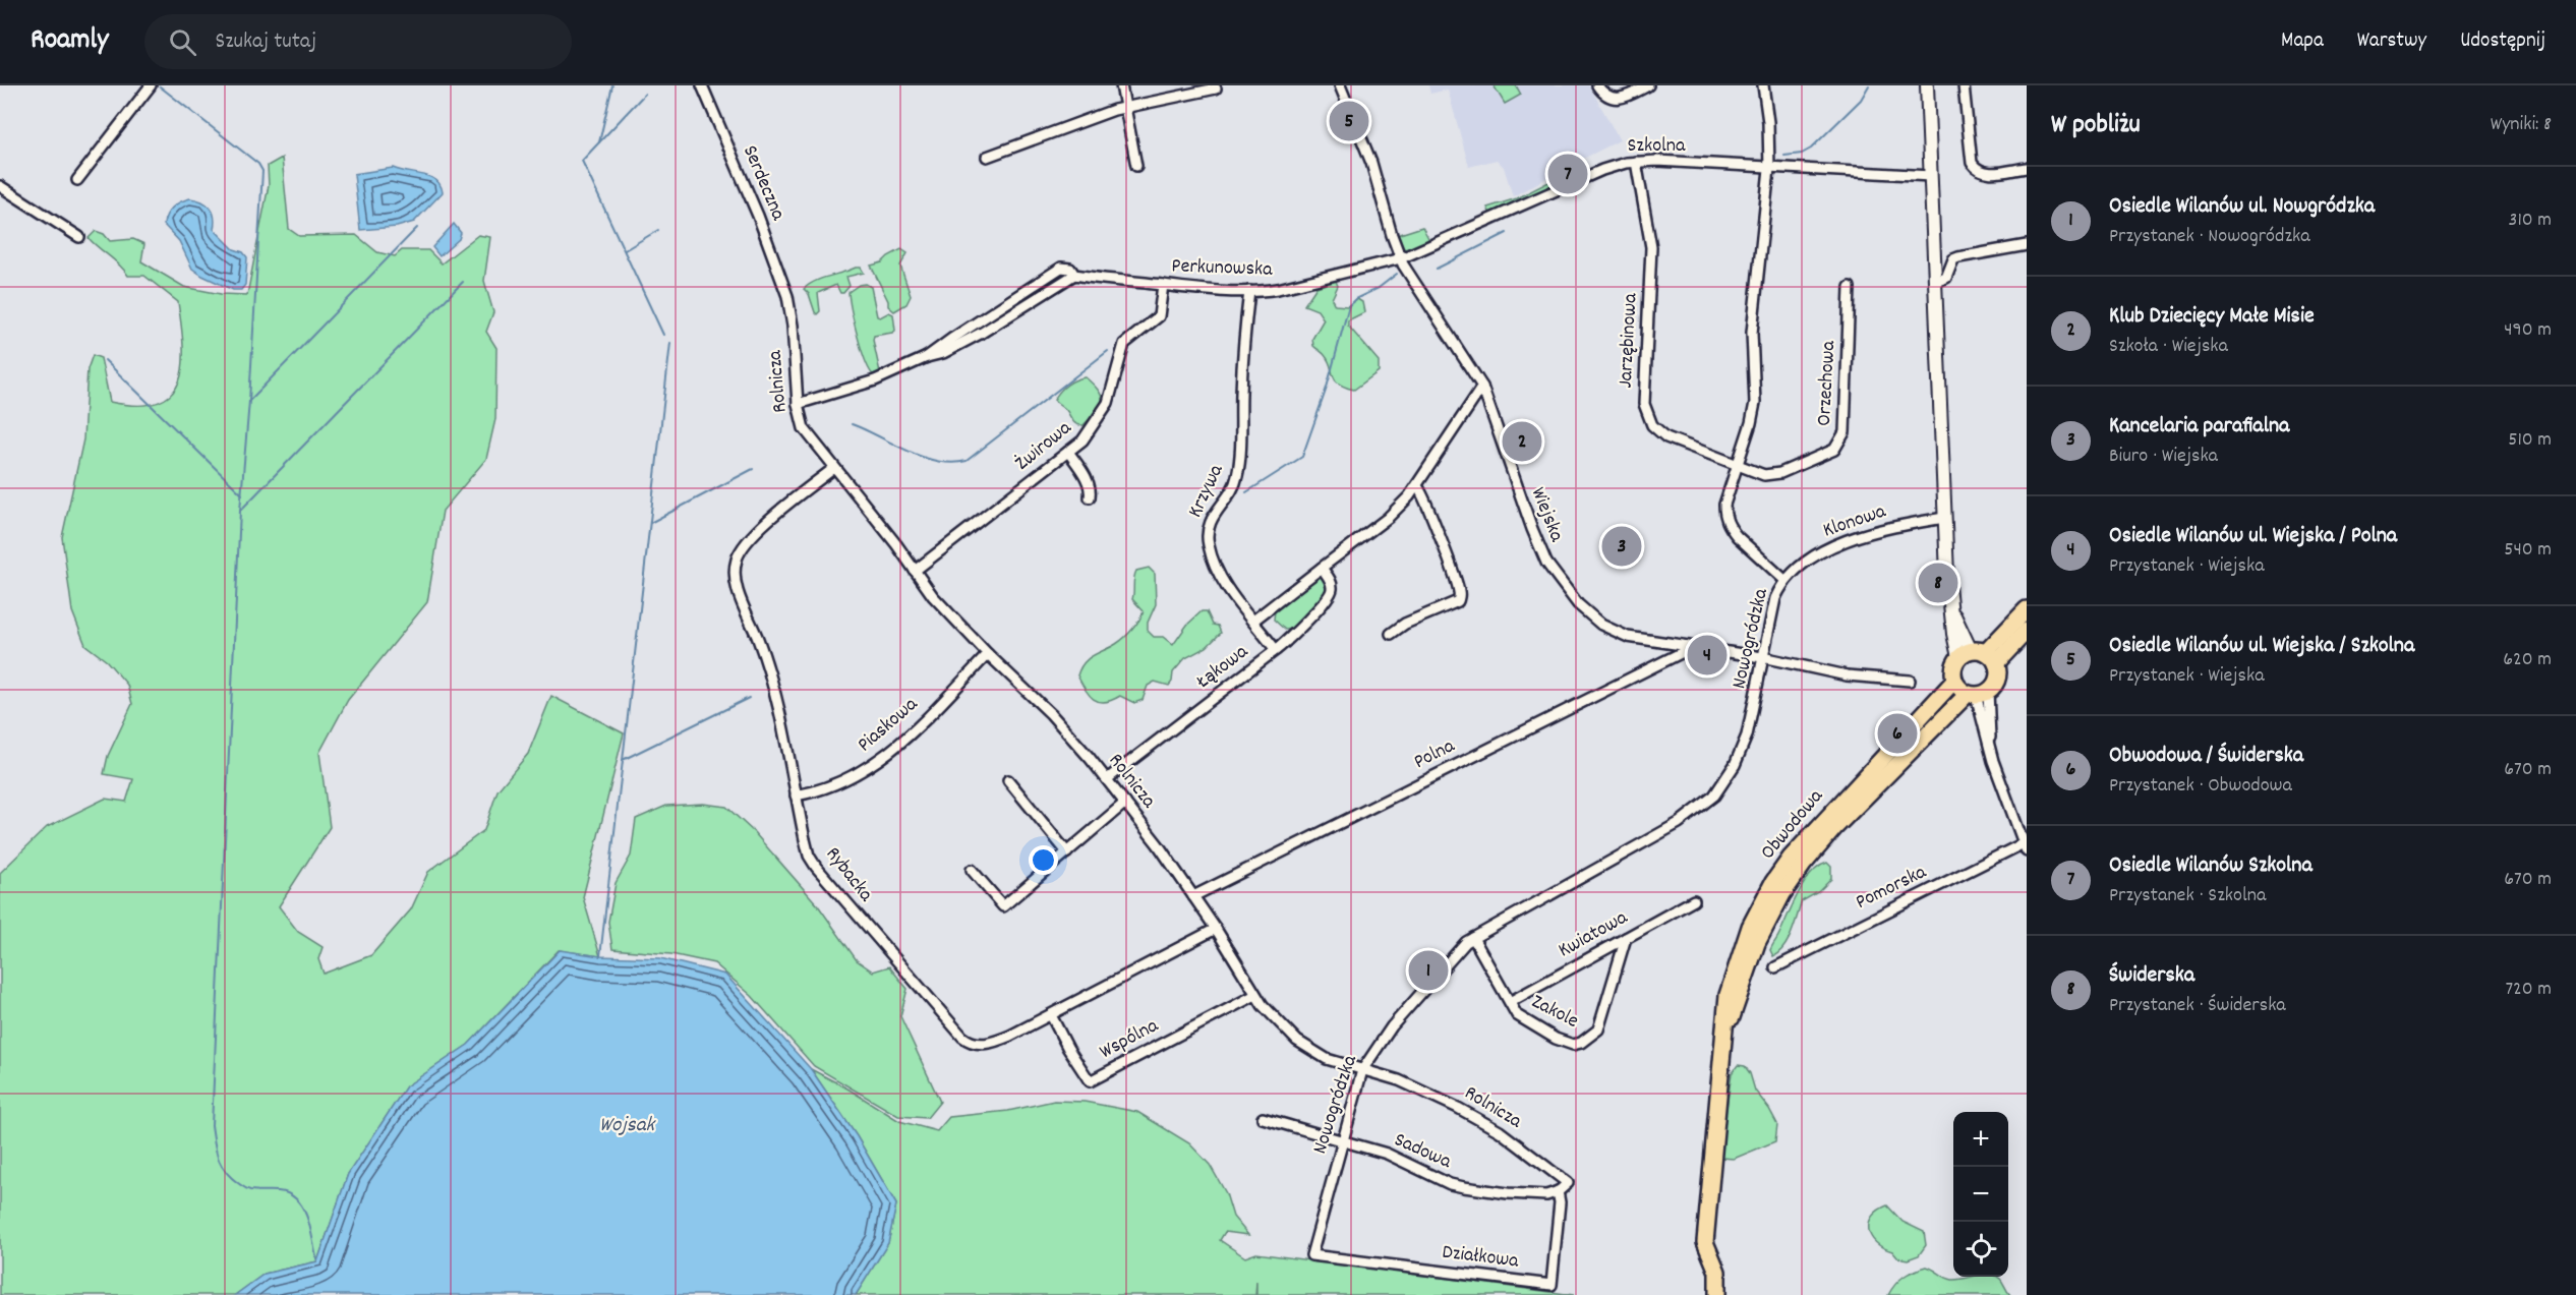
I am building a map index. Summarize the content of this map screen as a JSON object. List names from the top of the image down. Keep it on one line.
{"streets":{"main road":["Obwodowa"],"street":["Szkolna","Serdeczna","Perkunowska","Jarzębinowa","Rolnicza","Orzechowa","Żwirowa","Krzywa","Wiejska","Klonowa","Nowogródzka","Łąkowa","Piaskowa","Polna","Rybacka","Pomorska","Kwiatowa","Zakole","Wspólna","Sadowa","Działkowa"]},"crossings":[["Szkolna","Perkunowska"],["Szkolna","Jarzębinowa"],["Szkolna","Wiejska"],["Szkolna","Nowogródzka"],["Serdeczna","Rolnicza"],["Perkunowska","Rolnicza"],["Perkunowska","Żwirowa"],["Perkunowska","Krzywa"],["Perkunowska","Wiejska"],["Jarzębinowa","Orzechowa"],["Jarzębinowa","Nowogródzka"],["Rolnicza","Żwirowa"],["Rolnicza","Nowogródzka"],["Rolnicza","Łąkowa"],["Rolnicza","Piaskowa"],["Rolnicza","Polna"],["Rolnicza","Rybacka"],["Rolnicza","Wspólna"],["Rolnicza","Sadowa"],["Rolnicza","Działkowa"],["Orzechowa","Nowogródzka"],["Krzywa","Łąkowa"],["Wiejska","Nowogródzka"],["Wiejska","Łąkowa"],["Wiejska","Polna"],["Klonowa","Nowogródzka"],["Nowogródzka","Zakole"],["Nowogródzka","Sadowa"],["Nowogródzka","Działkowa"],["Piaskowa","Rybacka"],["Rybacka","Wspólna"],["Kwiatowa","Zakole"],["Sadowa","Działkowa"]],"water":["Wojsak"],"page":{"header":"Roamly","search":"Szukaj tutaj","nav":["Mapa","Warstwy","Udostępnij"],"heading":["W pobliżu","Wyniki: 8"],"pins":["5","7","2","3","8","4","6","1"],"list":[{"mark":"1","name":"Osiedle Wilanów ul. Nowgródzka","note":"Przystanek · Nowogródzka","value":"310 m"},{"mark":"2","name":"Klub Dziecięcy Małe Misie","note":"Szkoła · Wiejska","value":"490 m"},{"mark":"3","name":"Kancelaria parafialna","note":"Biuro · Wiejska","value":"510 m"},{"mark":"4","name":"Osiedle Wilanów ul. Wiejska / Polna","note":"Przystanek · Wiejska","value":"540 m"},{"mark":"5","name":"Osiedle Wilanów ul. Wiejska / Szkolna","note":"Przystanek · Wiejska","value":"620 m"},{"mark":"6","name":"Obwodowa / Świderska","note":"Przystanek · Obwodowa","value":"670 m"},{"mark":"7","name":"Osiedle Wilanów Szkolna","note":"Przystanek · Szkolna","value":"670 m"},{"mark":"8","name":"Świderska","note":"Przystanek · Świderska","value":"720 m"}],"map_buttons":["+","−"]}}
